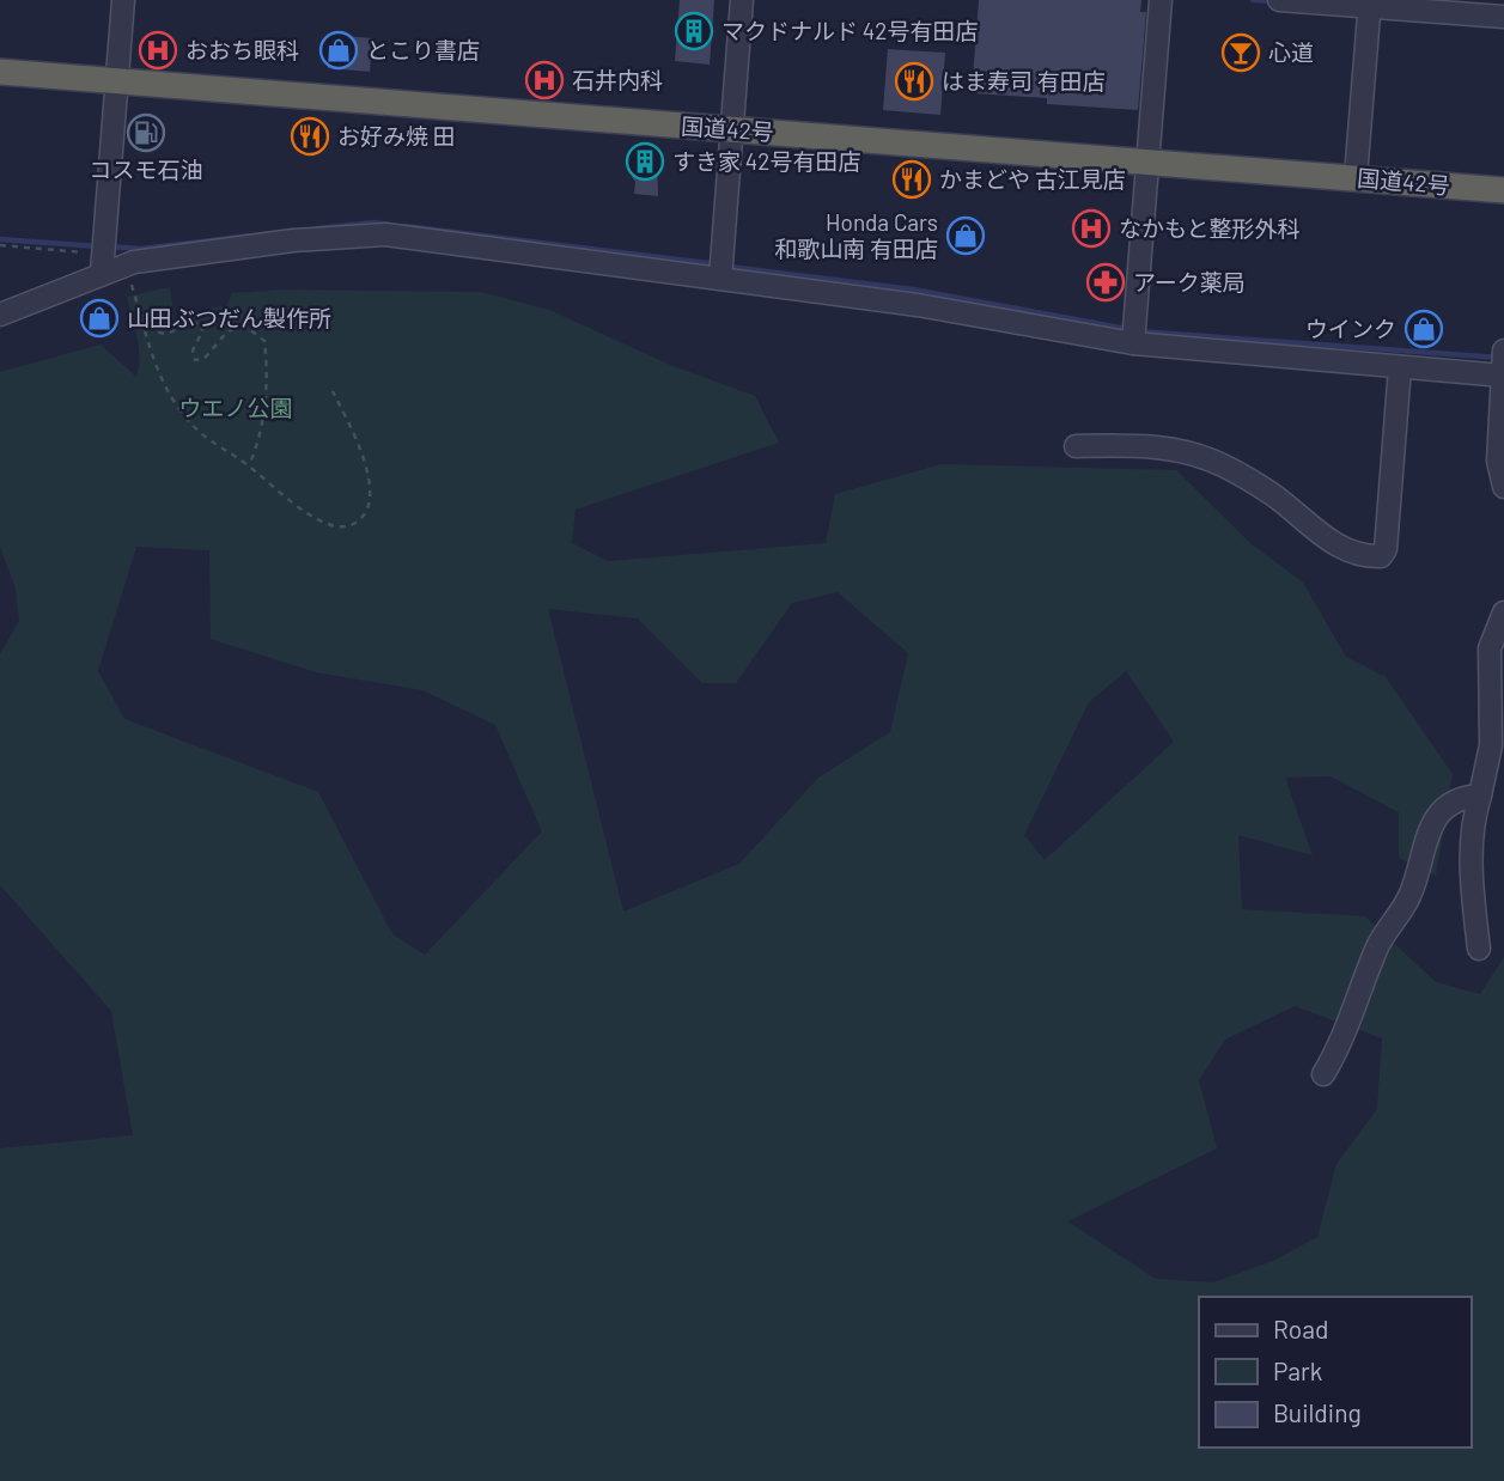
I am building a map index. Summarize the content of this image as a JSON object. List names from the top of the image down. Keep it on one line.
{"streets":{"highway":["国道42号"]},"parks":["ウエノ公園"],"places":{"building":["マクドナルド 42号有田店","すき家 42号有田店"],"hospital":["おおち眼科","石井内科","なかもと整形外科"],"shop":["とこり書店","Honda Cars 和歌山南 有田店","山田ぶつだん製作所","ウインク"],"bar":["心道"],"restaurant":["はま寿司 有田店","お好み焼 田","かまどや 古江見店"],"fuel station":["コスモ石油"],"pharmacy":["アーク薬局"]},"legend":["Road","Park","Building"]}
